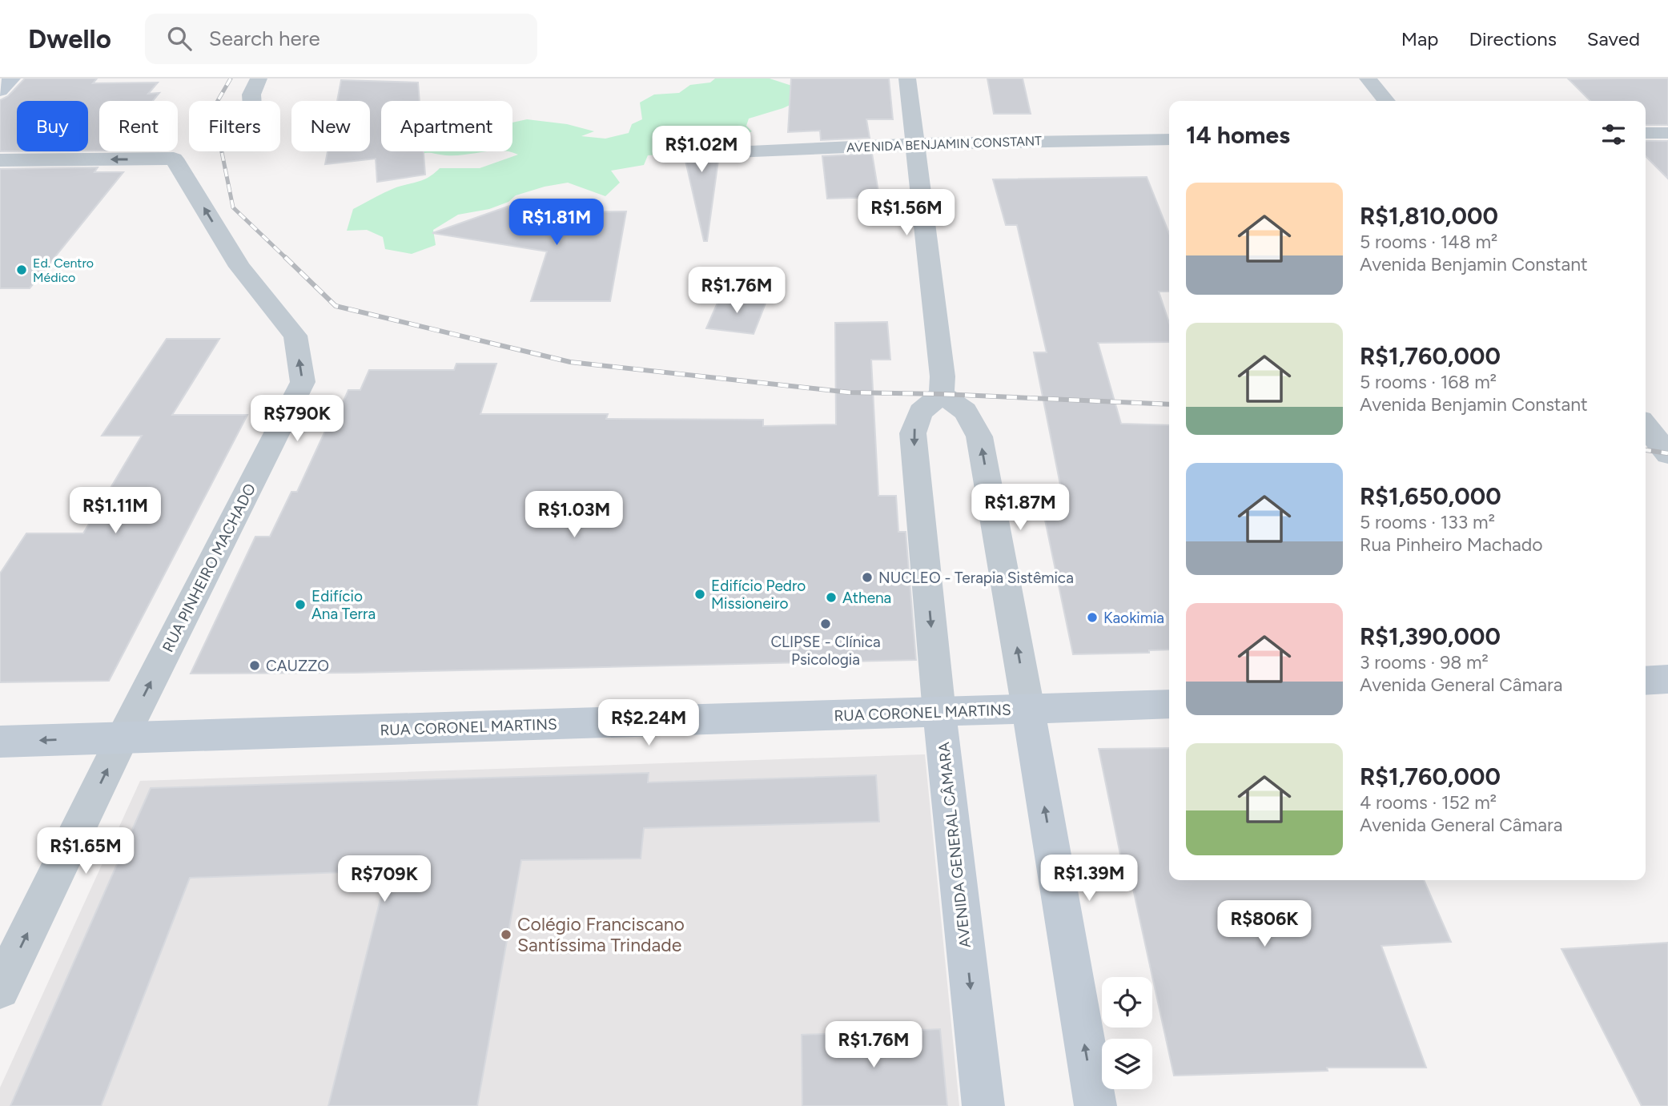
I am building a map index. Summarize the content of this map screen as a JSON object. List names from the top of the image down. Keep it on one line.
{"streets":{"main road":["RUA CORONEL MARTINS","AVENIDA GENERAL CÂMARA"],"street":["AVENIDA BENJAMIN CONSTANT","RUA PINHEIRO MACHADO"]},"crossings":[["RUA PINHEIRO MACHADO","RUA CORONEL MARTINS"],["RUA CORONEL MARTINS","AVENIDA GENERAL CÂMARA"]],"places":["Ed. Centro Médico","NUCLEO - Terapia Sistêmica","Edifício Pedro Missioneiro","Athena","Edifício Ana Terra","Kaokimia","CLIPSE - Clínica Psicologia","CAUZZO","Colégio Franciscano Santíssima Trindade"],"page":{"header":"Dwello","search":"Search here","nav":["Map","Directions","Saved"],"chip":["Buy","Rent","Filters","New","Apartment"],"heading":"14 homes","price":["R$1.02M","R$1.56M","R$1.81M","R$1.76M","R$790K","R$1.87M","R$1.11M","R$1.03M","R$2.24M","R$1.65M","R$1.39M","R$709K","R$806K","R$1.76M"],"list":[{"name":"R$1,810,000","note":"5 rooms · 148 m² · Avenida Benjamin Constant"},{"name":"R$1,760,000","note":"5 rooms · 168 m² · Avenida Benjamin Constant"},{"name":"R$1,650,000","note":"5 rooms · 133 m² · Rua Pinheiro Machado"},{"name":"R$1,390,000","note":"3 rooms · 98 m² · Avenida General Câmara"},{"name":"R$1,760,000","note":"4 rooms · 152 m² · Avenida General Câmara"}]}}
